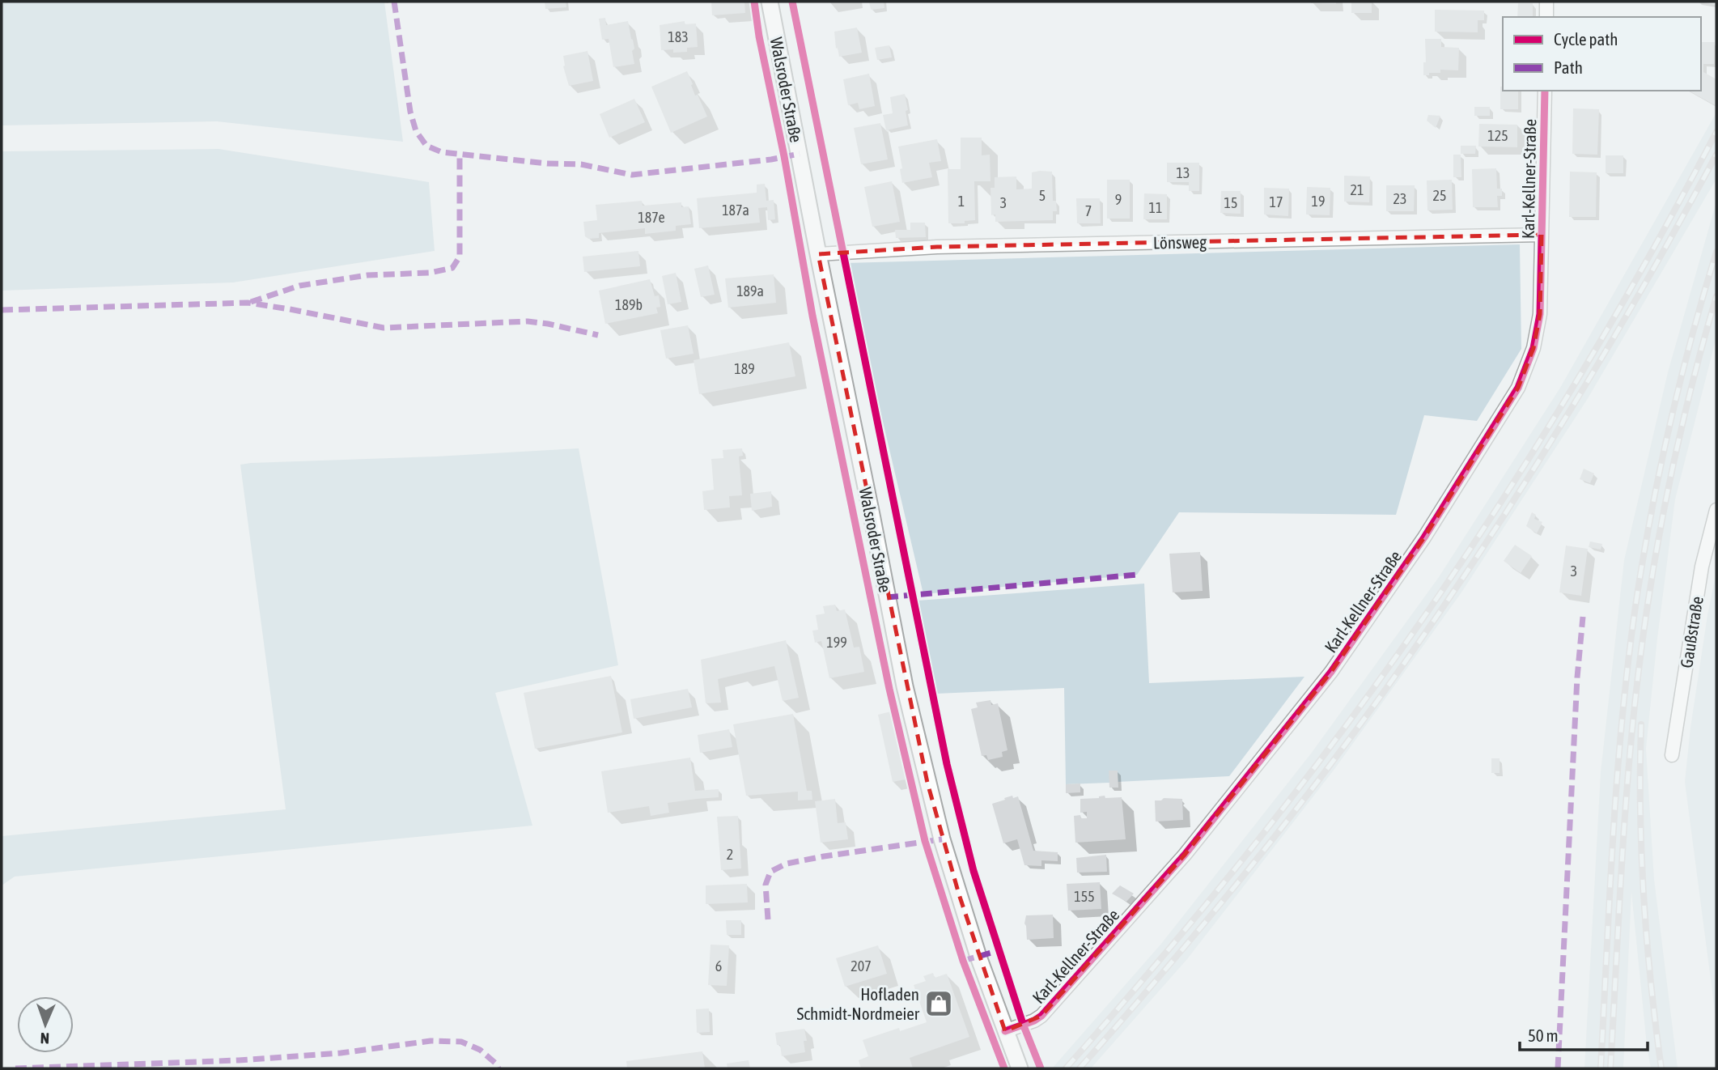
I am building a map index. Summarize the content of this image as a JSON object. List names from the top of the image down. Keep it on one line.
{"streets":{"street":["Walsroder Straße","Karl-Kellner-Straße","Lönsweg","Gaußstraße"]},"crossings":[["Walsroder Straße","Karl-Kellner-Straße"],["Walsroder Straße","Lönsweg"],["Karl-Kellner-Straße","Lönsweg"]],"places":{"shop":["Hofladen Schmidt-Nordmeier"]},"house_numbers":["183","125","13","21","5","25","23","9","1","19","17","3","15","11","187a","7","187e","189a","189b","189","3","199","2","155","6","207"],"legend":["Cycle path","Path"],"scale_bar":"50 m","north":"bottom"}
